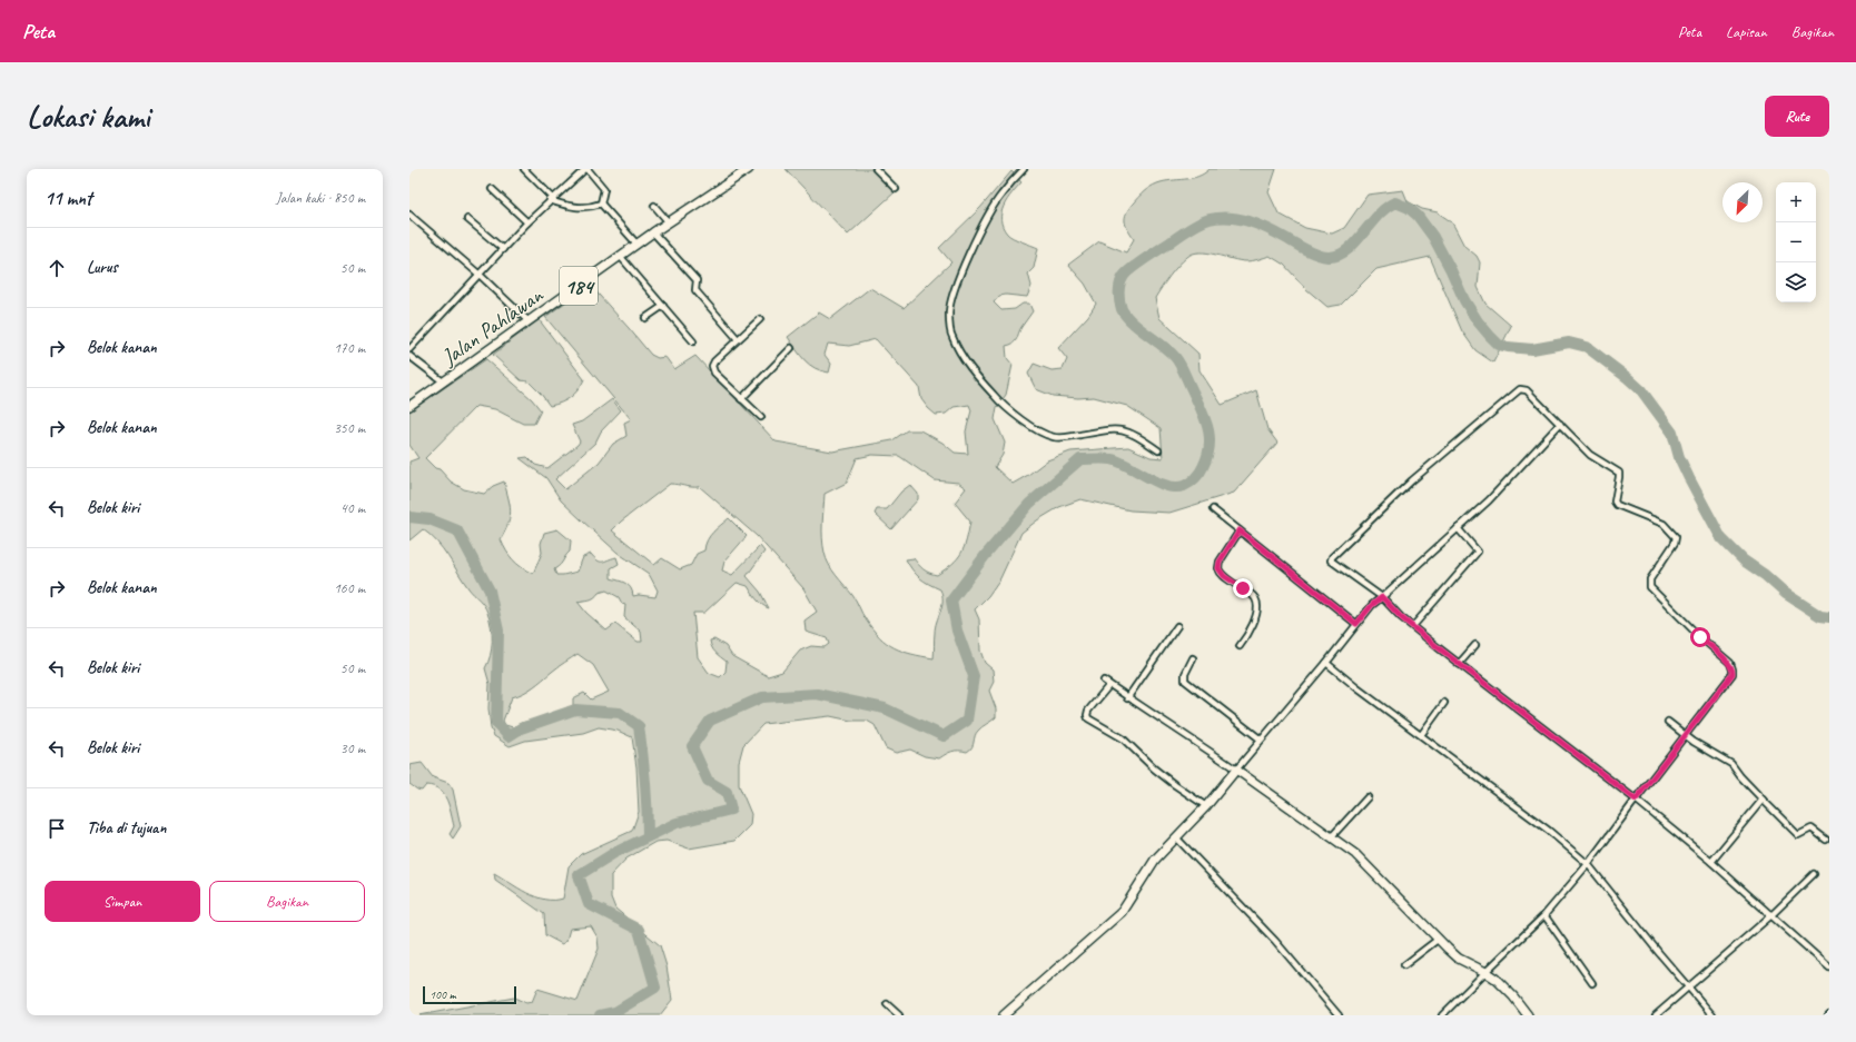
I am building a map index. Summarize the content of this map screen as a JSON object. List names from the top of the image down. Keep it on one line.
{"streets":{"street":["184","Jalan Pahlawan"]},"scale_bar":"100 m","north":"bottom left","page":{"header":"Peta","nav":["Peta","Lapisan","Bagikan"],"buttons":["Rute",["Simpan","Bagikan"]],"title":"Lokasi kami","heading":["11 mnt","Jalan kaki · 850 m"],"map_buttons":["+","−"],"list":[["Lurus","50 m"],["Belok kanan","170 m"],["Belok kanan","350 m"],["Belok kiri","40 m"],["Belok kanan","160 m"],["Belok kiri","50 m"],["Belok kiri","30 m"],"Tiba di tujuan"],"scale":"100 m"}}
